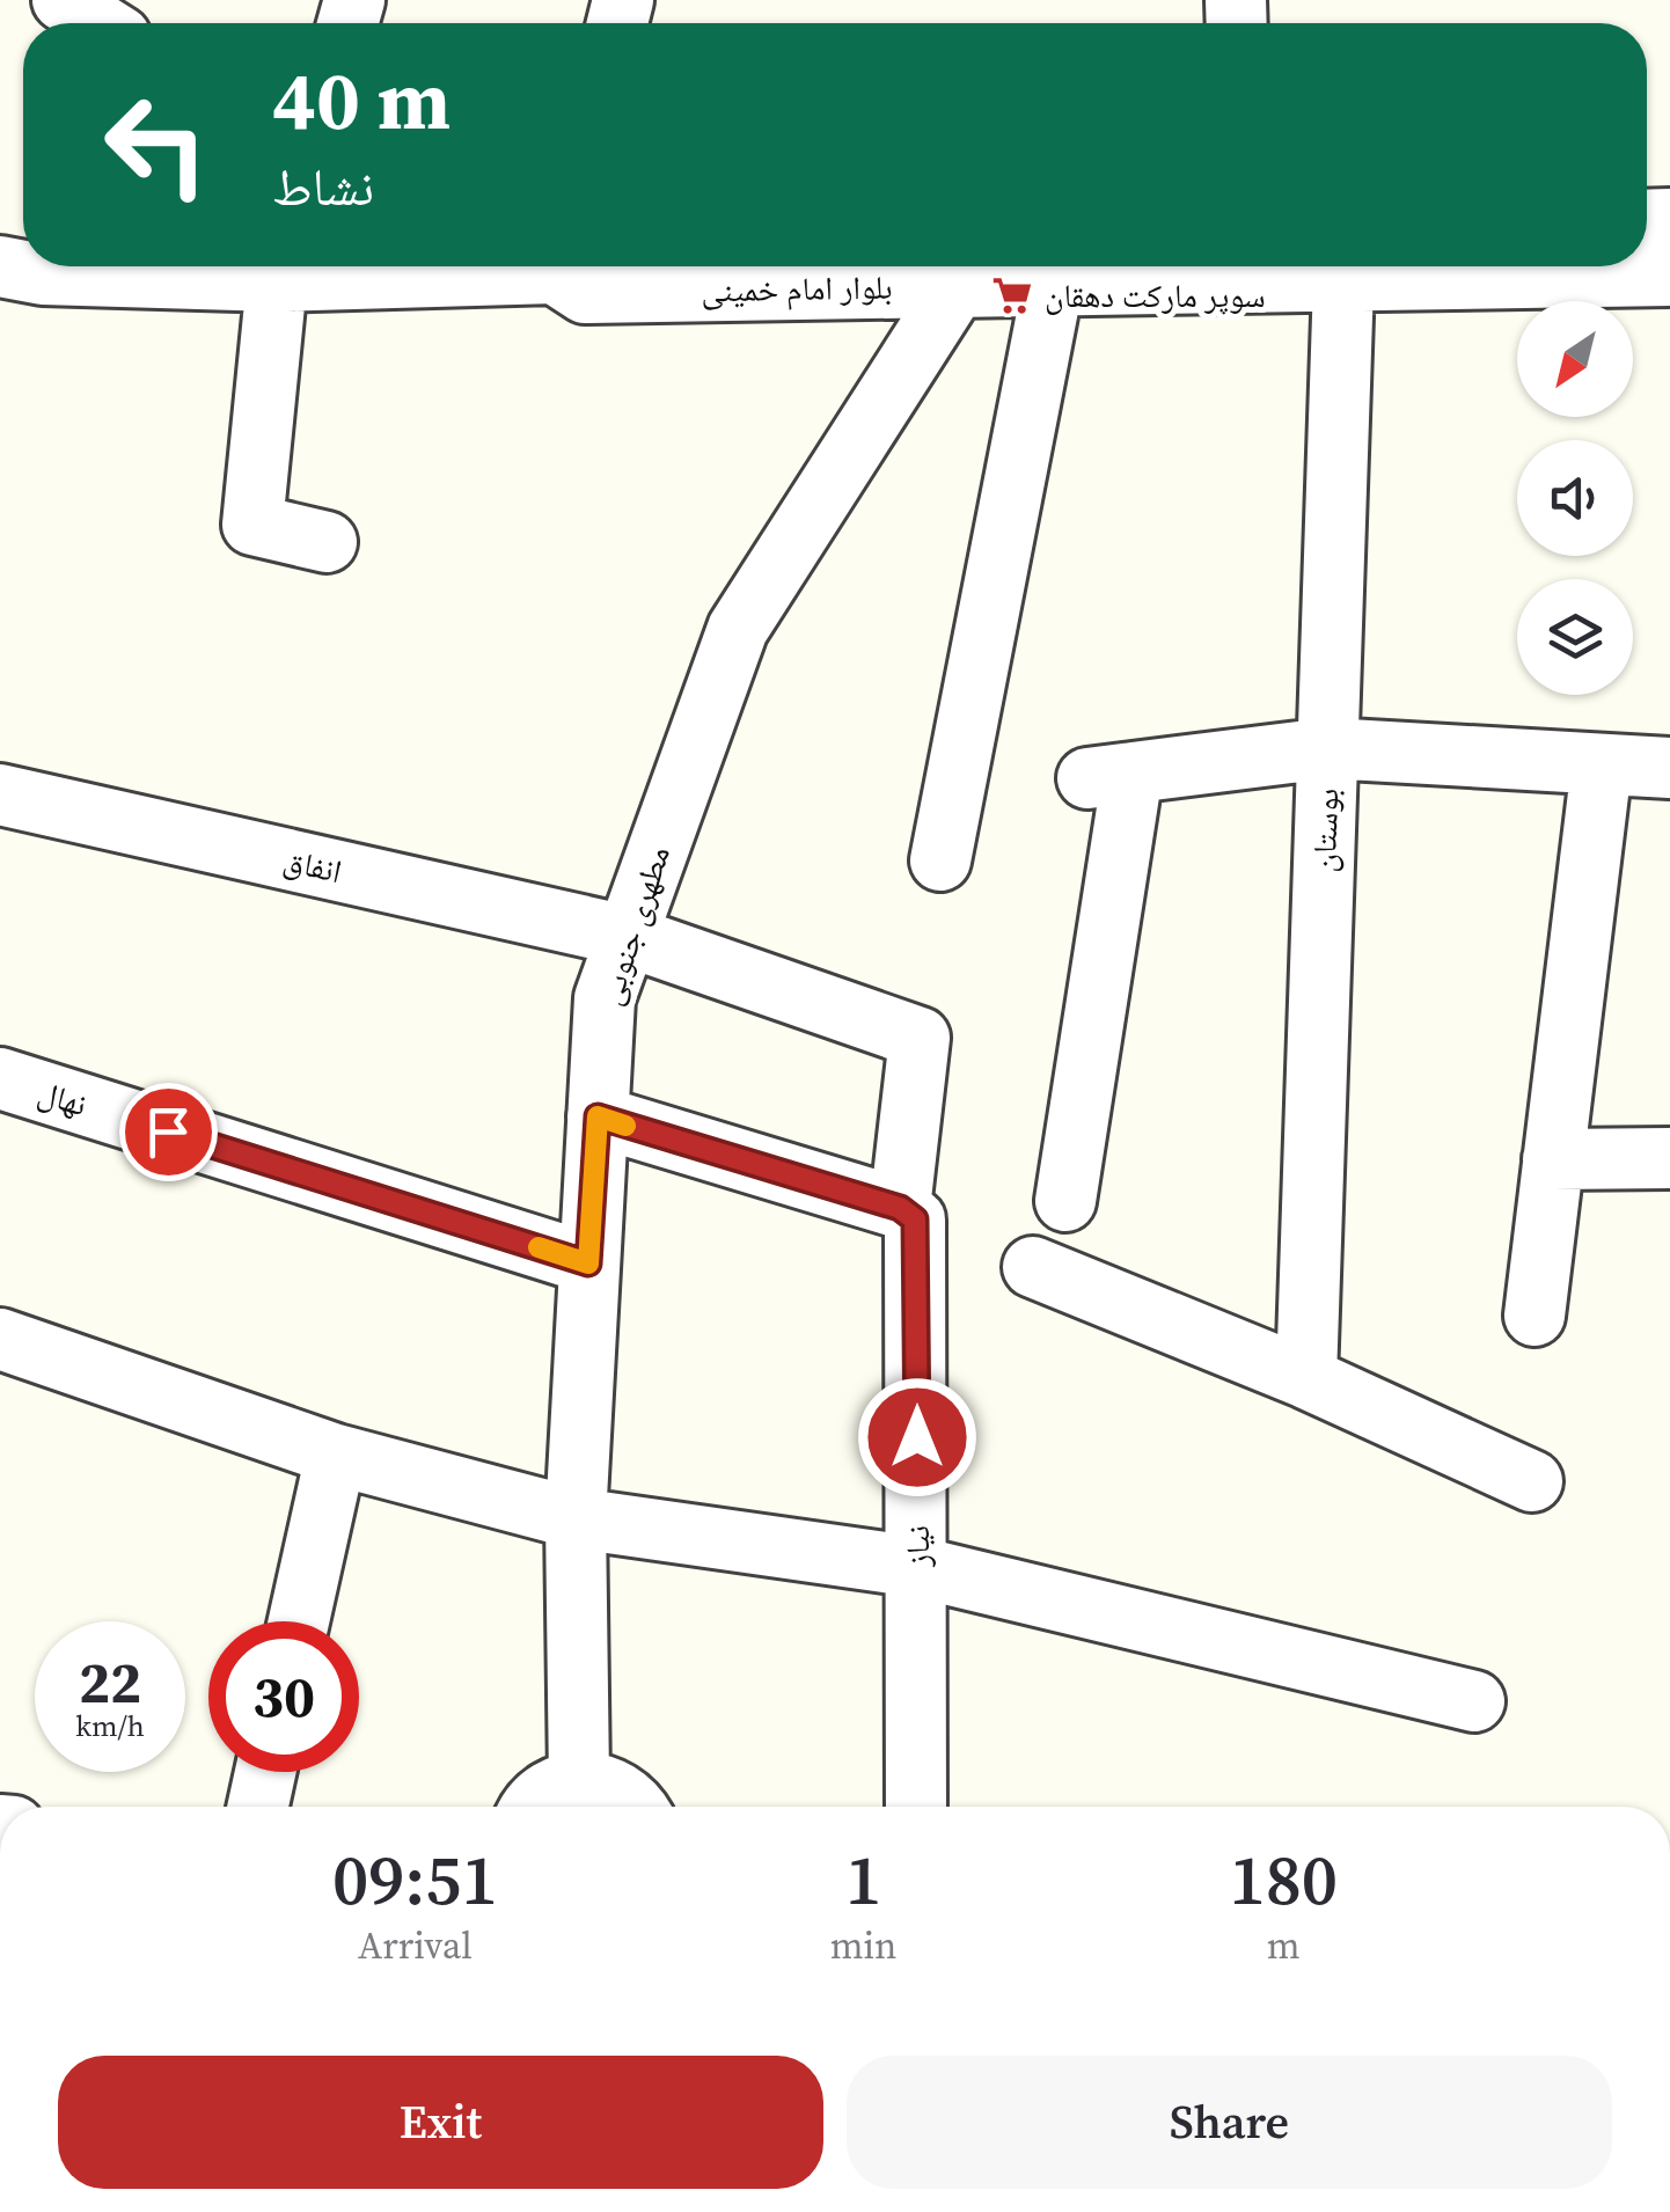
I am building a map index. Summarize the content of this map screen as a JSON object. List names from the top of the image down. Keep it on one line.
{"streets":{"street":["بلوار امام خمینی","بوستان","انفاق","مطهری جنوبی","نهال","نیاز"]},"crossings":[["بلوار امام خمینی","بوستان"],["بلوار امام خمینی","مطهری جنوبی"],["انفاق","مطهری جنوبی"],["انفاق","نیاز"],["مطهری جنوبی","نهال"]],"places":{"supermarket":["سوپر مارکت دهقان"]},"north":"bottom left","page":{"turn":["40 m","نشاط"],"speed":"22 km/h","limit":"30","eta":["09:51","Arrival","1","min","180","m"],"buttons":["Exit","Share"]}}
